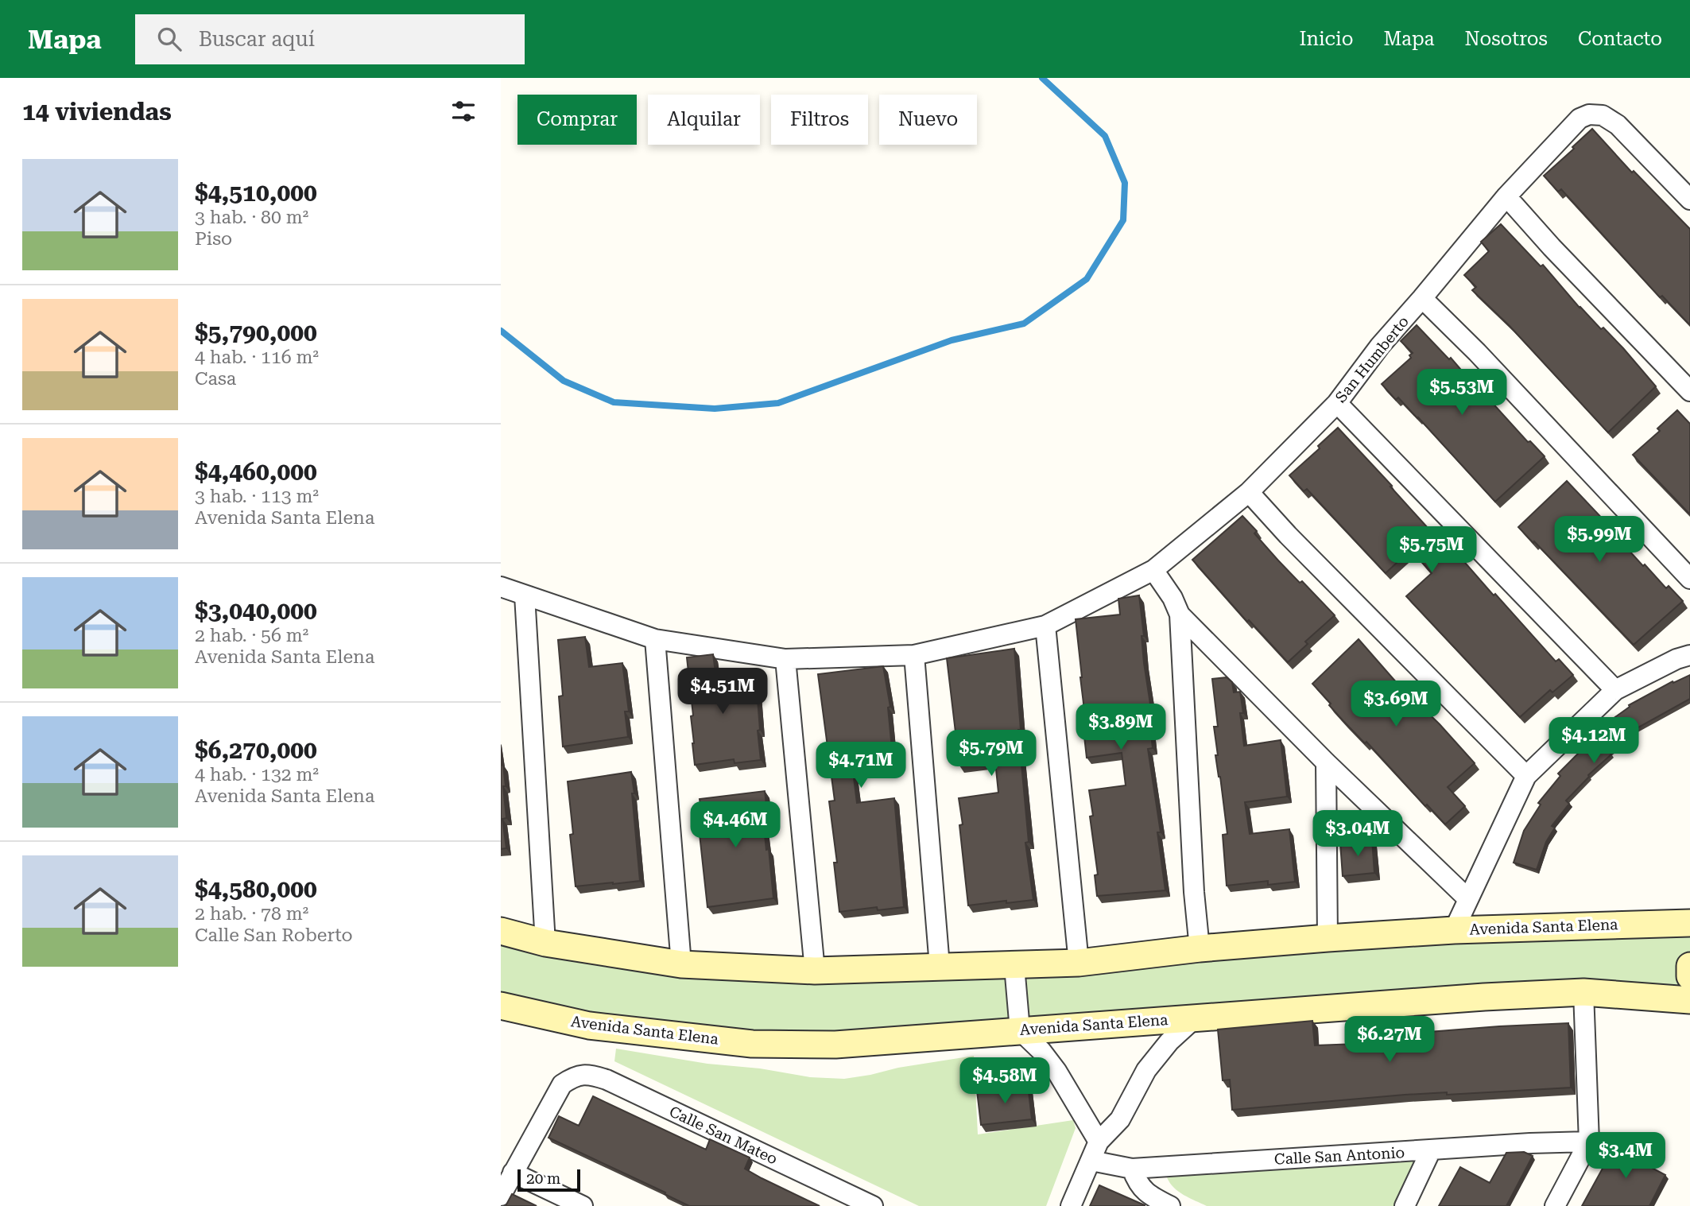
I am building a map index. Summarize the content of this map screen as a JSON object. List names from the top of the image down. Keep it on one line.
{"streets":{"street":["San Humberto","Avenida Santa Elena","Calle San Mateo","Calle San Antonio"]},"scale_bar":"20 m","page":{"header":"Mapa","search":"Buscar aquí","nav":["Inicio","Mapa","Nosotros","Contacto"],"heading":"14 viviendas","chip":["Comprar","Alquilar","Filtros","Nuevo"],"list":[{"name":"$4,510,000","note":"3 hab. · 80 m² · Piso"},{"name":"$5,790,000","note":"4 hab. · 116 m² · Casa"},{"name":"$4,460,000","note":"3 hab. · 113 m² · Avenida Santa Elena"},{"name":"$3,040,000","note":"2 hab. · 56 m² · Avenida Santa Elena"},{"name":"$6,270,000","note":"4 hab. · 132 m² · Avenida Santa Elena"},{"name":"$4,580,000","note":"2 hab. · 78 m² · Calle San Roberto"}],"price":["$5.53M","$5.99M","$5.75M","$4.51M","$3.69M","$3.89M","$4.12M","$5.79M","$4.71M","$4.46M","$3.04M","$6.27M","$4.58M","$3.4M"],"scale":"20 m"}}
